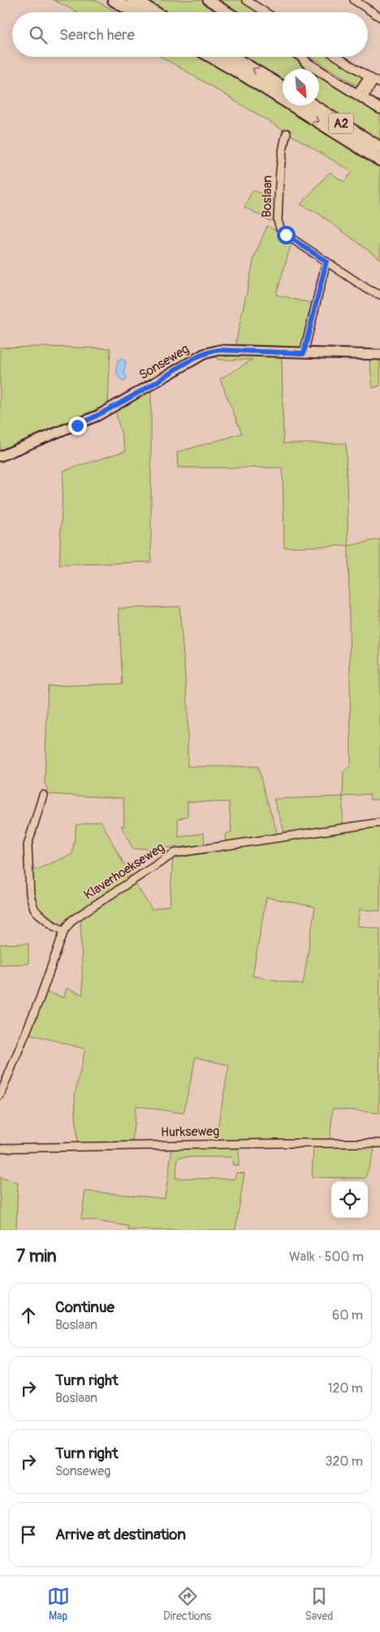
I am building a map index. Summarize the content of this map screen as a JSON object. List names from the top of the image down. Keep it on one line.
{"streets":{"highway":["A2"],"main road":["Sonseweg"],"street":["Boslaan","Klaverhoekseweg","Hurkseweg"]},"north":"bottom right","page":{"search":"Search here","heading":["7 min","Walk · 500 m"],"list":[["Continue","Boslaan","60 m"],["Turn right","Boslaan","120 m"],["Turn right","Sonseweg","320 m"],"Arrive at destination"],"nav":["Map","Directions","Saved"]}}
